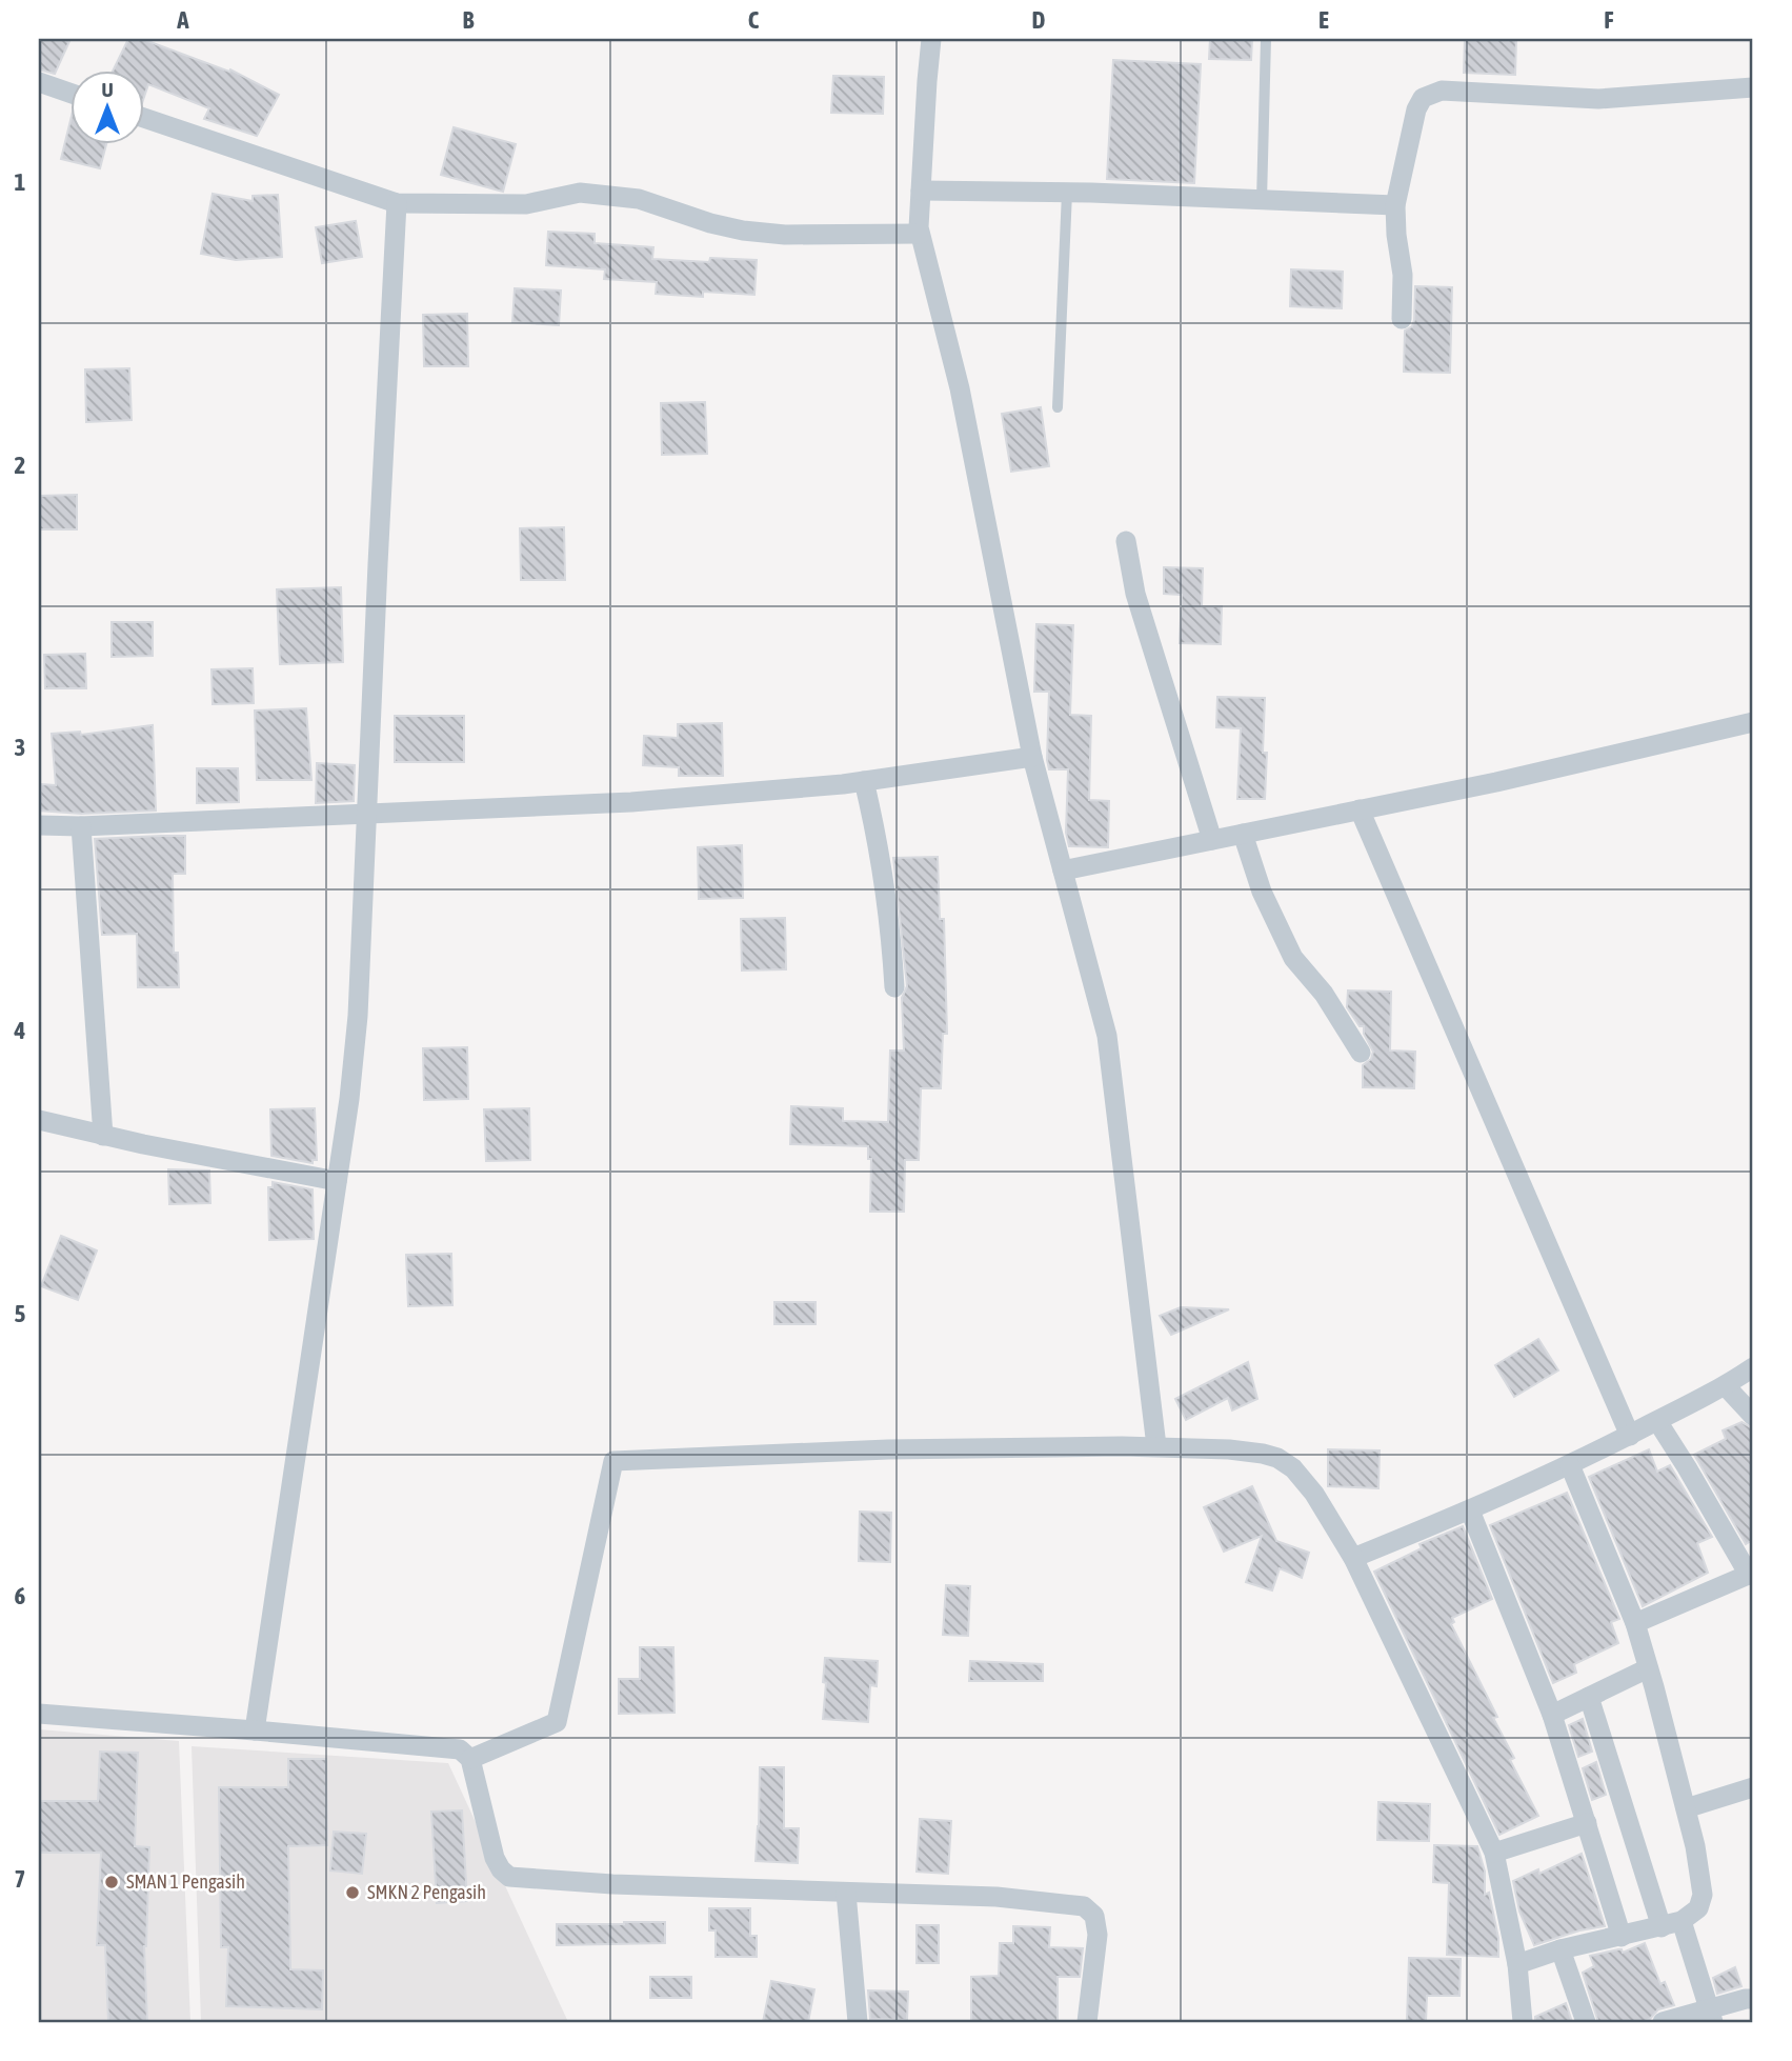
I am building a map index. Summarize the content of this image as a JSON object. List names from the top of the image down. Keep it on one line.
{"places":["SMAN 1 Pengasih","SMKN 2 Pengasih"],"north":"top","grid":{"columns":["A","B","C","D","E","F"],"rows":["1","2","3","4","5","6","7"]}}
